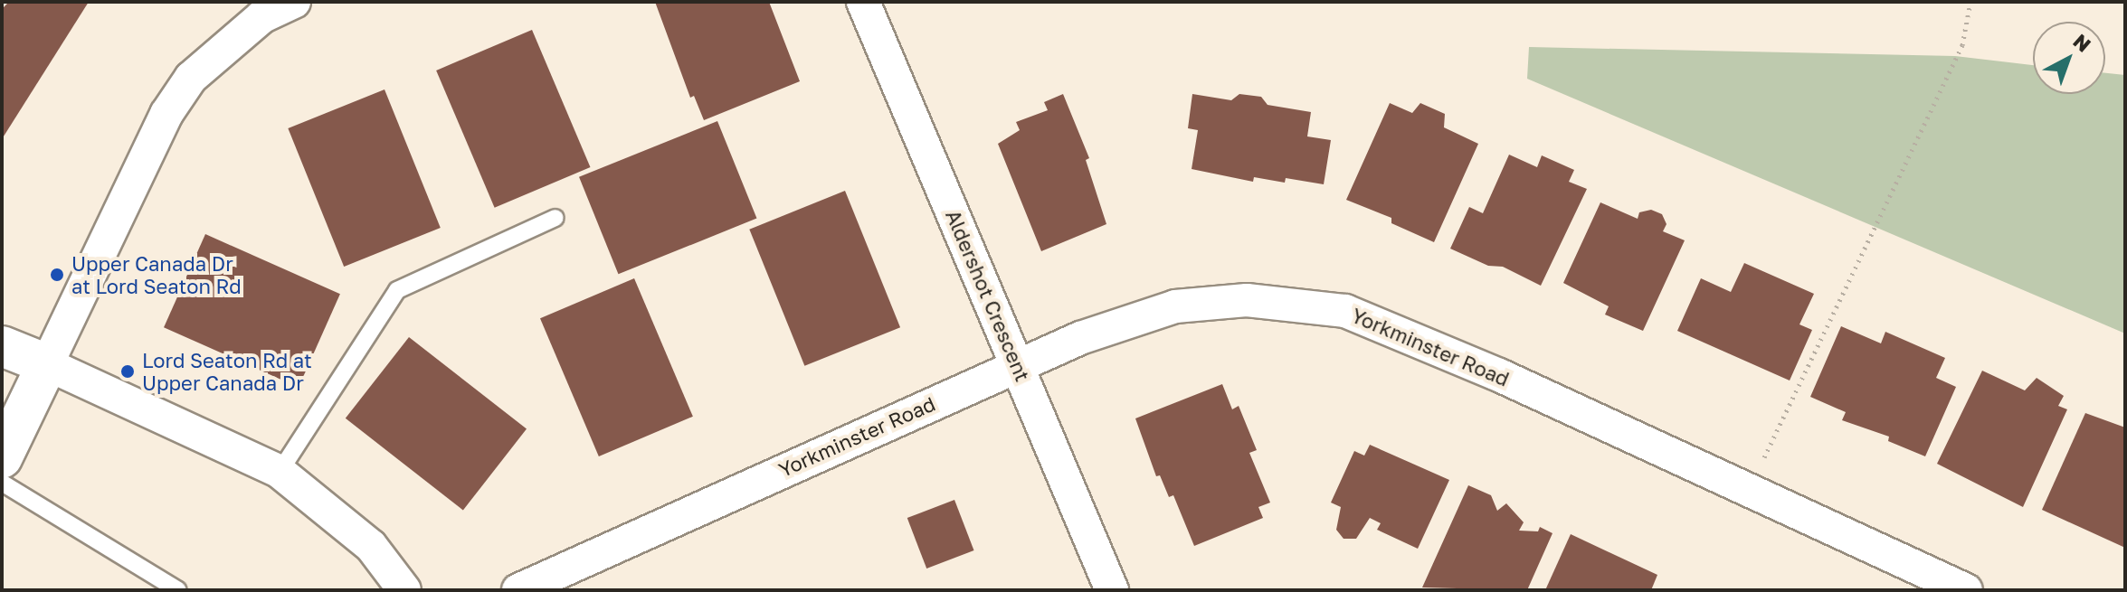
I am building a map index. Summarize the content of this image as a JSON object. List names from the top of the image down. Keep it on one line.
{"streets":{"street":["Aldershot Crescent","Yorkminster Road"]},"crossings":[["Aldershot Crescent","Yorkminster Road"]],"places":["Upper Canada Dr at Lord Seaton Rd","Lord Seaton Rd at Upper Canada Dr"],"north":"top right"}
